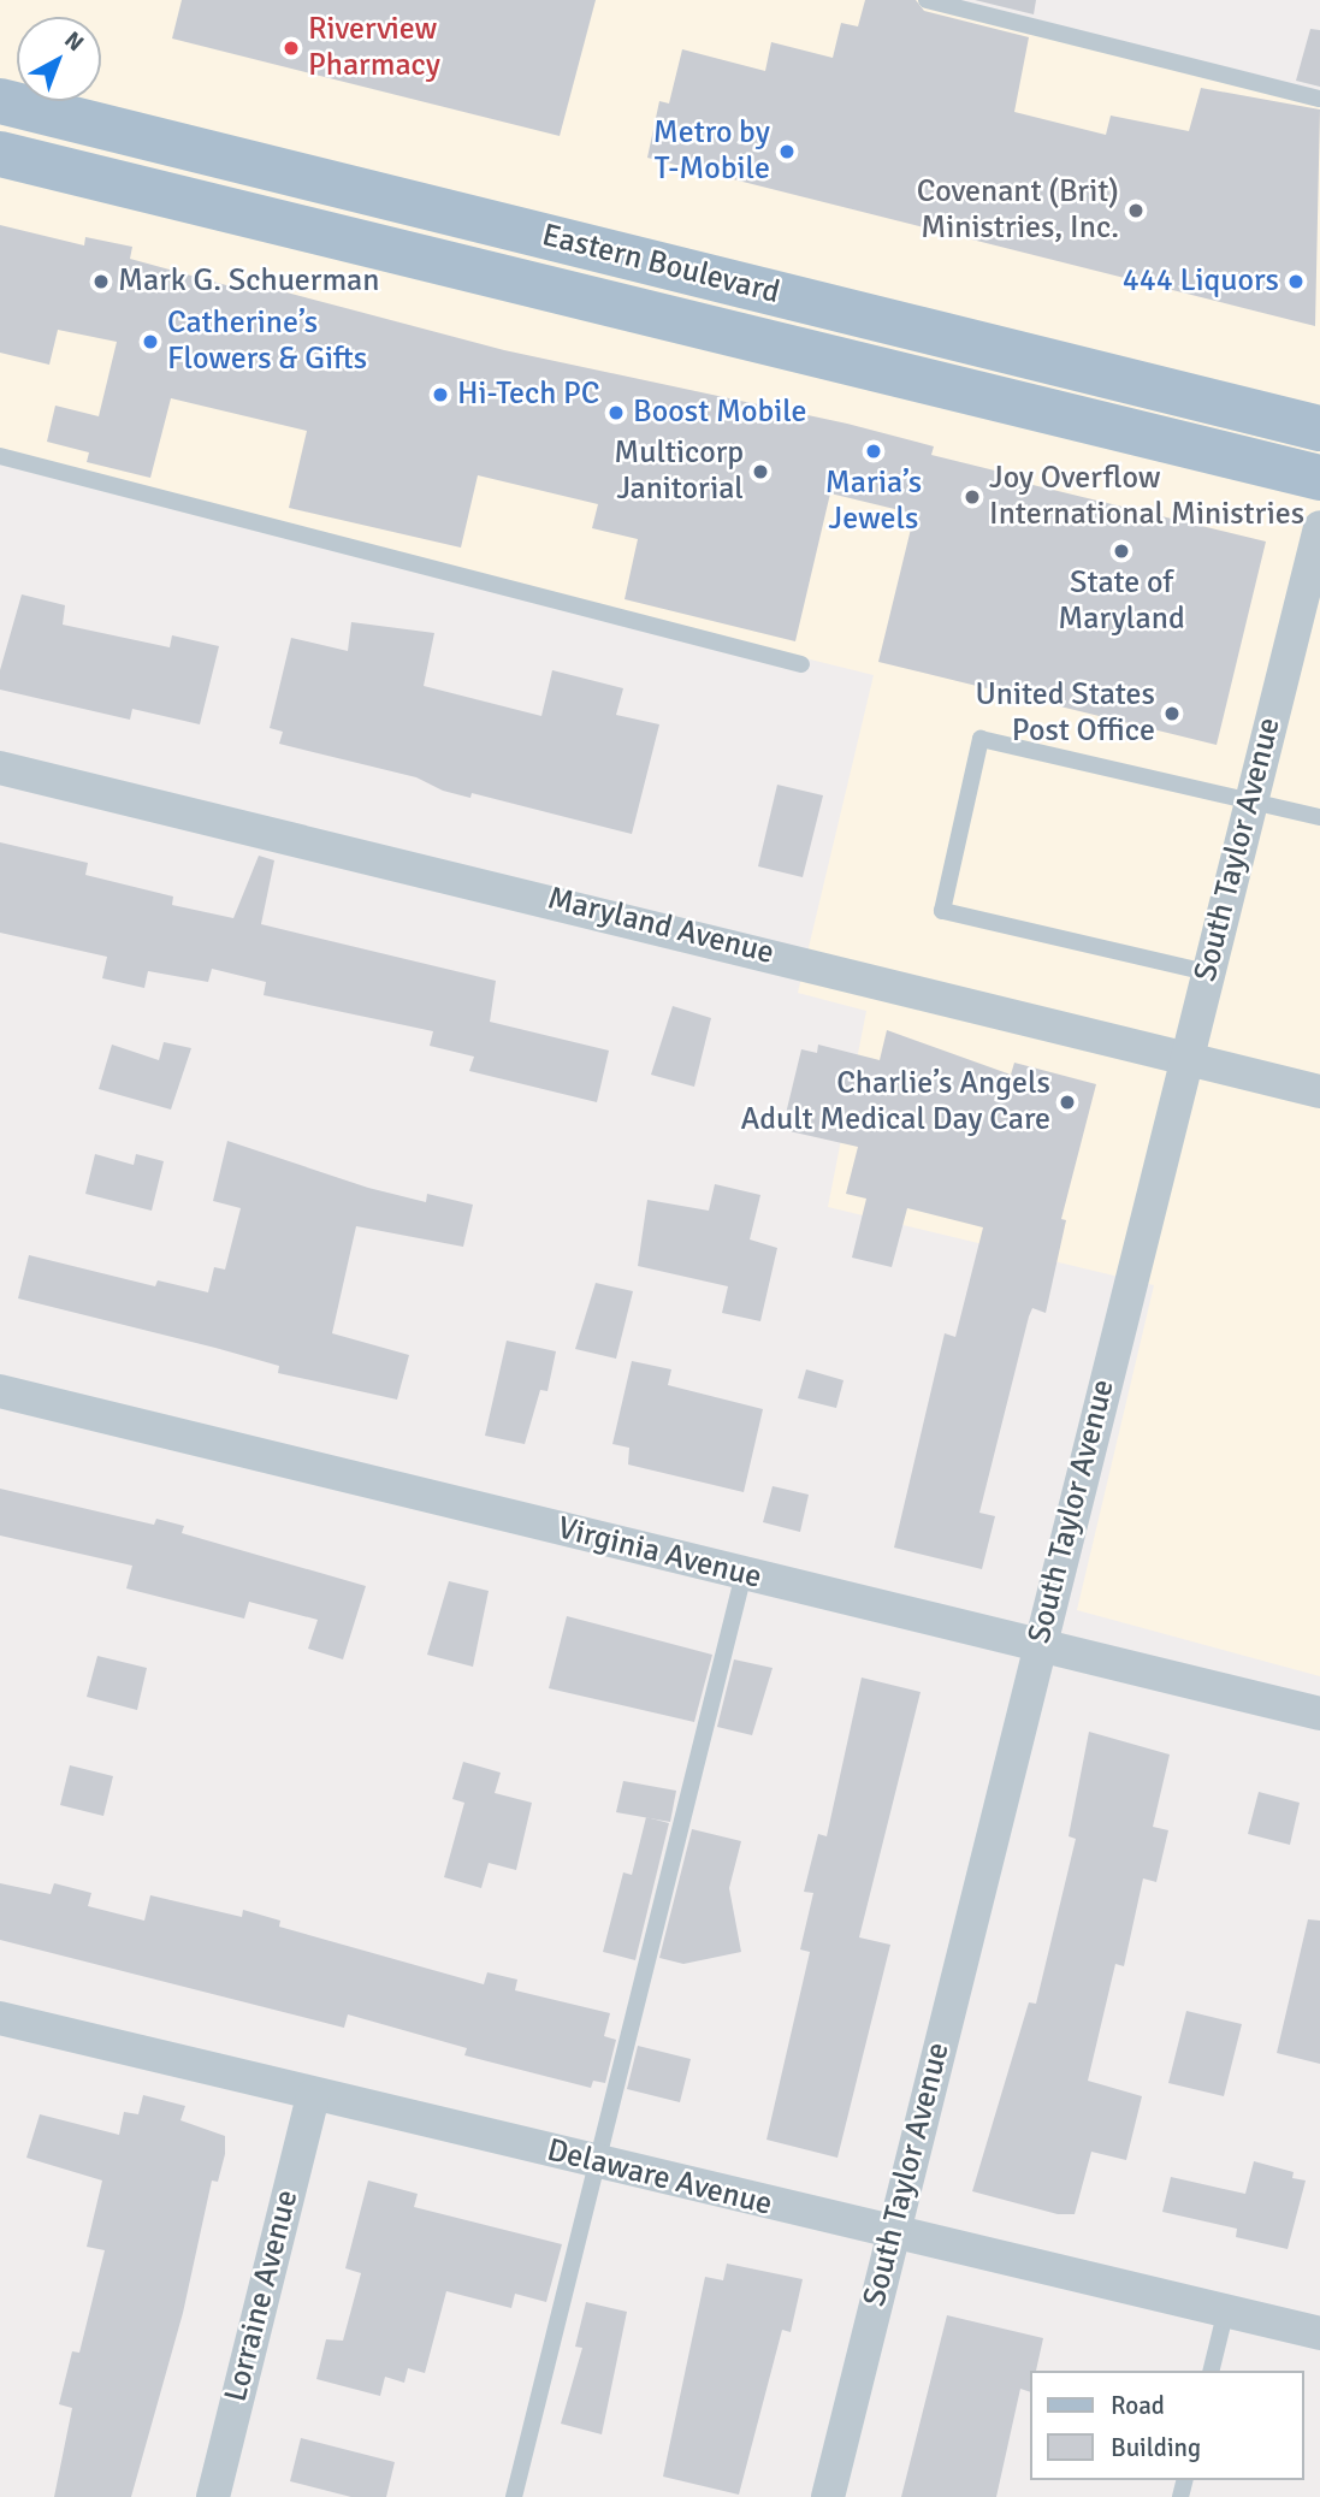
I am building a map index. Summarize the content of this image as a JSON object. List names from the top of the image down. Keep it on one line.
{"streets":{"main road":["Eastern Boulevard"],"street":["South Taylor Avenue","Maryland Avenue","Virginia Avenue","Delaware Avenue","Lorraine Avenue"]},"crossings":[["South Taylor Avenue","Maryland Avenue"],["South Taylor Avenue","Virginia Avenue"],["South Taylor Avenue","Delaware Avenue"],["Delaware Avenue","Lorraine Avenue"]],"places":["Riverview Pharmacy","Metro by T-Mobile","Covenant (Brit) Ministries, Inc.","Mark G. Schuerman","444 Liquors","Catherine’s Flowers & Gifts","Hi-Tech PC","Boost Mobile","Maria’s Jewels","Multicorp Janitorial","Joy Overflow International Ministries","State of Maryland","United States Post Office","Charlie’s Angels Adult Medical Day Care"],"legend":["Road","Building"],"north":"top right"}
